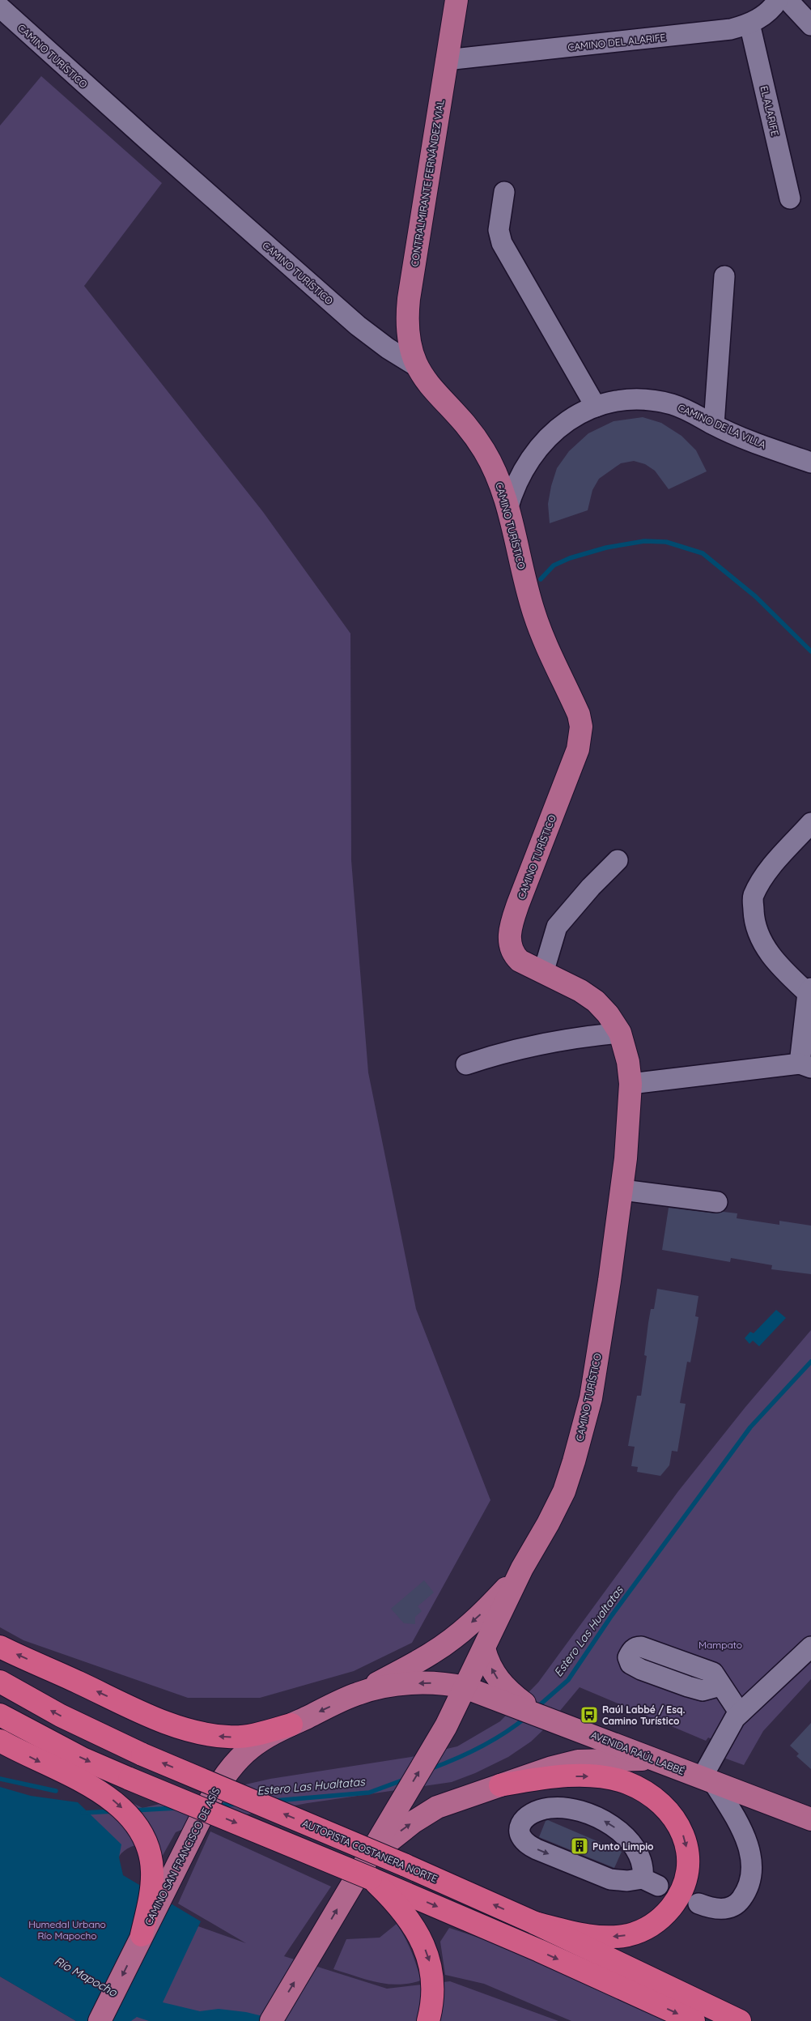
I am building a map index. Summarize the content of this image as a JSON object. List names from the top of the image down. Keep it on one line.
{"streets":{"highway":["AUTOPISTA COSTANERA NORTE"],"main road":["CAMINO TURÍSTICO","CONTRALMIRANTE FERNÁNDEZ VIAL","AVENIDA RAÚL LABBÉ","CAMINO SAN FRANCISCO DE ASÍS"],"street":["CAMINO DEL ALARIFE","EL ALARIFE","CAMINO DE LA VILLA"]},"crossings":[["CAMINO DEL ALARIFE","EL ALARIFE"],["CAMINO DEL ALARIFE","CONTRALMIRANTE FERNÁNDEZ VIAL"],["CAMINO TURÍSTICO","CONTRALMIRANTE FERNÁNDEZ VIAL"],["CAMINO TURÍSTICO","CAMINO DE LA VILLA"],["CAMINO TURÍSTICO","AVENIDA RAÚL LABBÉ"],["CAMINO TURÍSTICO","CAMINO SAN FRANCISCO DE ASÍS"],["AVENIDA RAÚL LABBÉ","CAMINO SAN FRANCISCO DE ASÍS"]],"water":["Estero Las Hualtatas","Río Mapocho"],"parks":["Mampato","Humedal Urbano Río Mapocho"],"places":{"bus stop":["Raúl Labbé / Esq. Camino Turístico"],"building":["Punto Limpio"]}}
